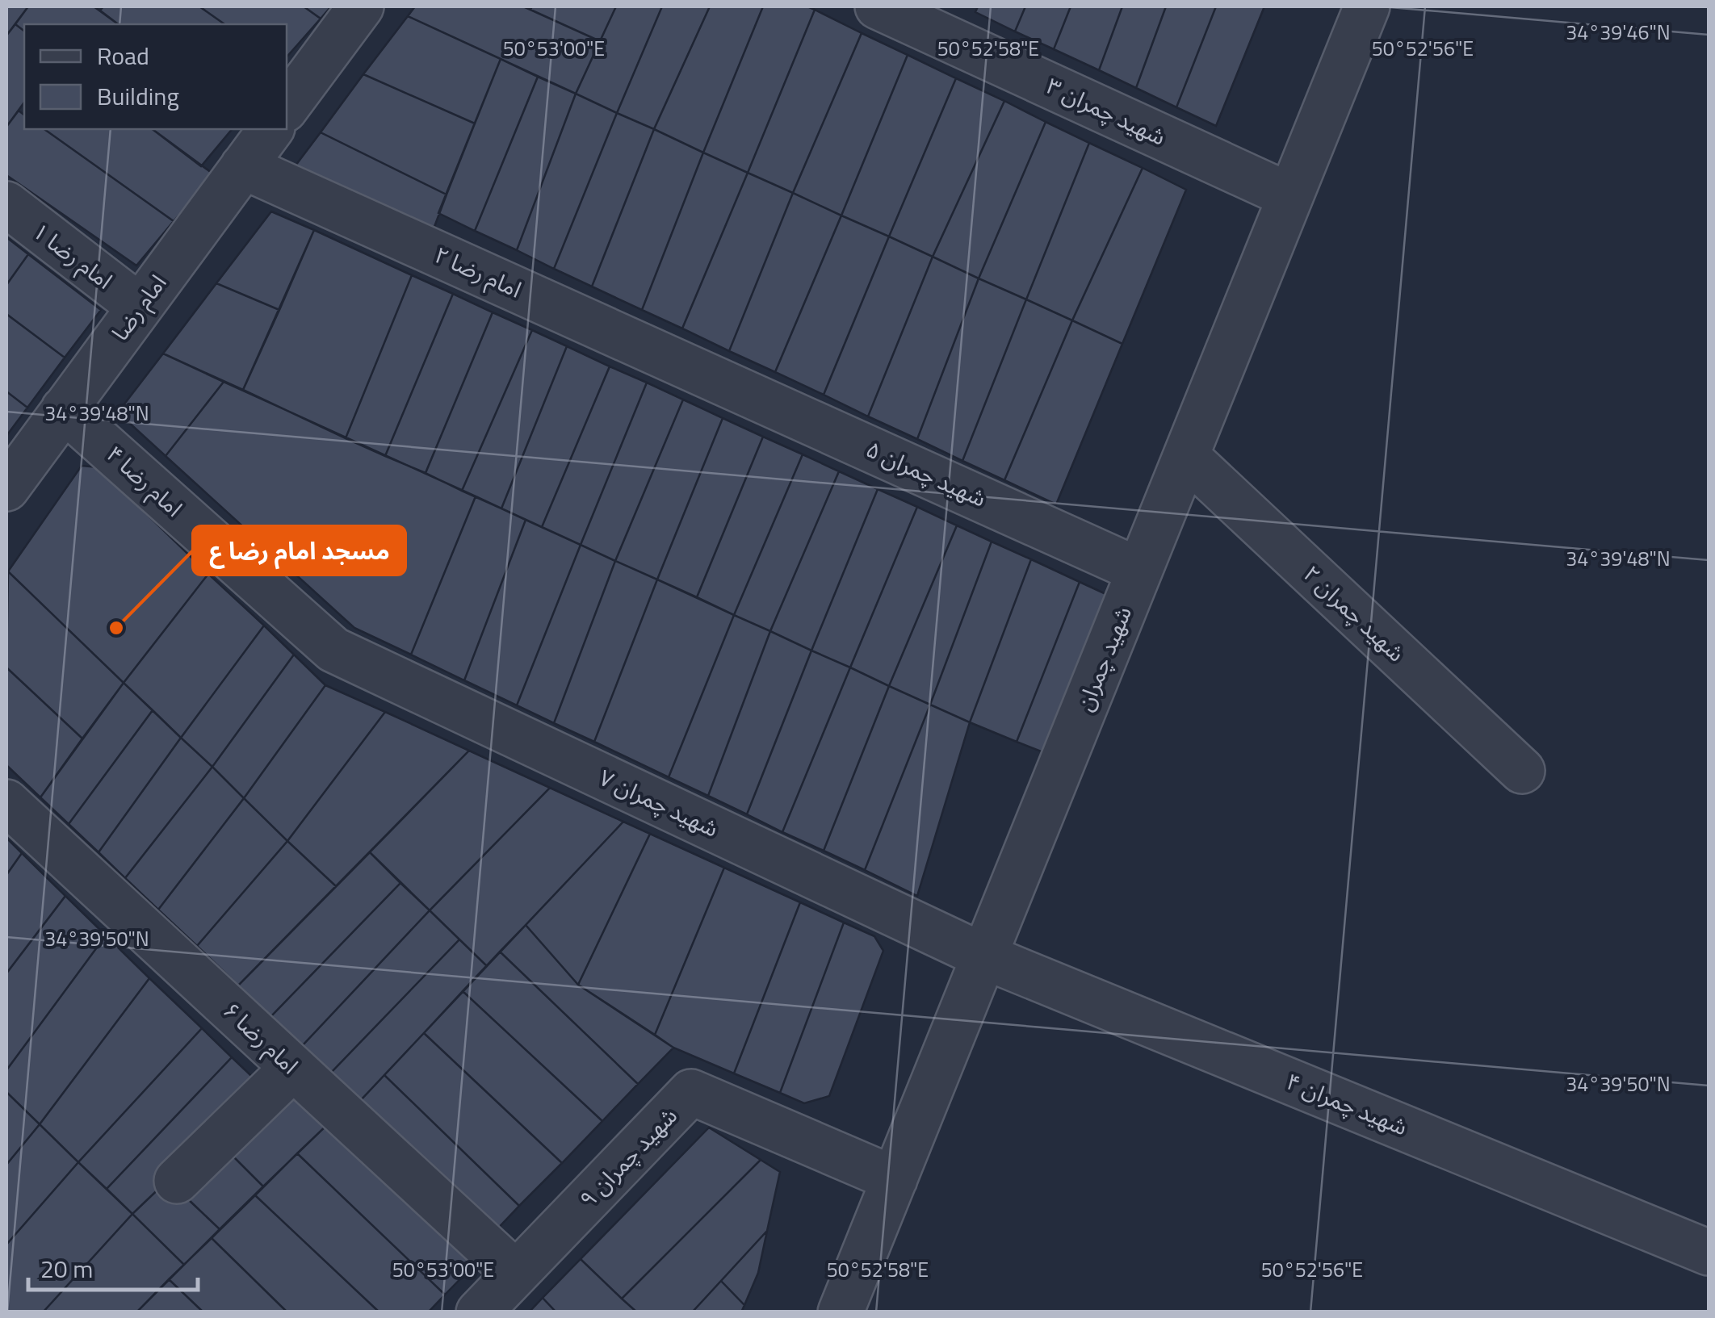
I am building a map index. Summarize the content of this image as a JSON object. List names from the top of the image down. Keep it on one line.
{"streets":{"street":["شهید چمران ۳","امام رضا ۱","امام رضا ۲","امام رضا","شهید چمران ۵","امام رضا ۴","شهید چمران ۲","شهید چمران","شهید چمران ۷","امام رضا ۶","شهید چمران ۴","شهید چمران ۹"]},"crossings":[["شهید چمران ۳","شهید چمران"],["امام رضا ۱","امام رضا"],["امام رضا ۲","امام رضا"],["امام رضا ۲","شهید چمران ۵"],["امام رضا","امام رضا ۴"],["شهید چمران ۵","شهید چمران"],["امام رضا ۴","شهید چمران ۷"],["شهید چمران ۲","شهید چمران"],["شهید چمران","شهید چمران ۷"],["شهید چمران","شهید چمران ۴"],["شهید چمران","شهید چمران ۹"],["شهید چمران ۷","شهید چمران ۴"],["امام رضا ۶","شهید چمران ۹"]],"places":["مسجد امام رضا ع"],"legend":["Road","Building"],"scale_bar":"20 m","coordinates":["34°39'46\"N","50°53'00\"E","50°52'58\"E","50°52'56\"E","34°39'48\"N","34°39'50\"N"]}
